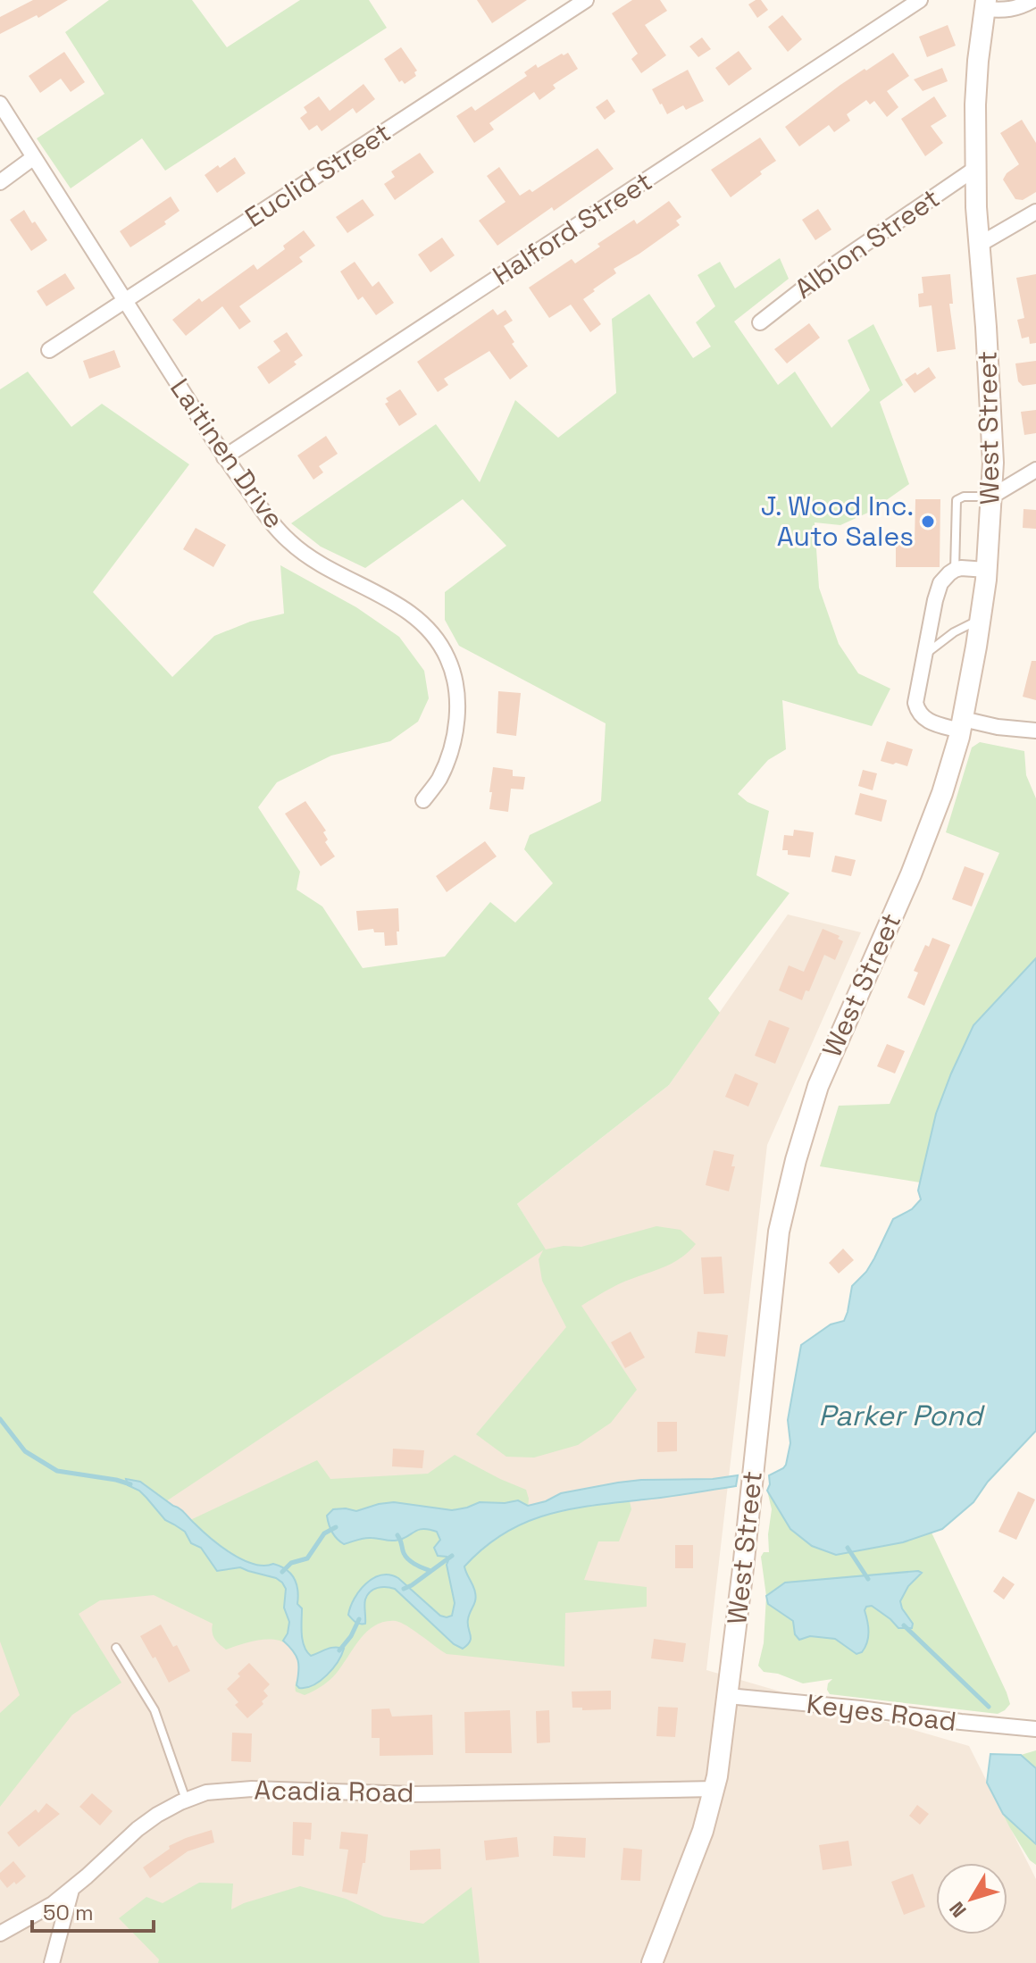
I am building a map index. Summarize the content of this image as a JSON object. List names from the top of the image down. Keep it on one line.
{"streets":{"main road":["West Street"],"street":["Euclid Street","Halford Street","Albion Street","Laitinen Drive","Keyes Road","Acadia Road"]},"crossings":[["Euclid Street","Laitinen Drive"],["Halford Street","Laitinen Drive"],["Albion Street","West Street"],["West Street","Keyes Road"],["West Street","Acadia Road"]],"water":["Parker Pond"],"places":["J. Wood Inc. Auto Sales"],"scale_bar":"50 m","north":"bottom left"}
